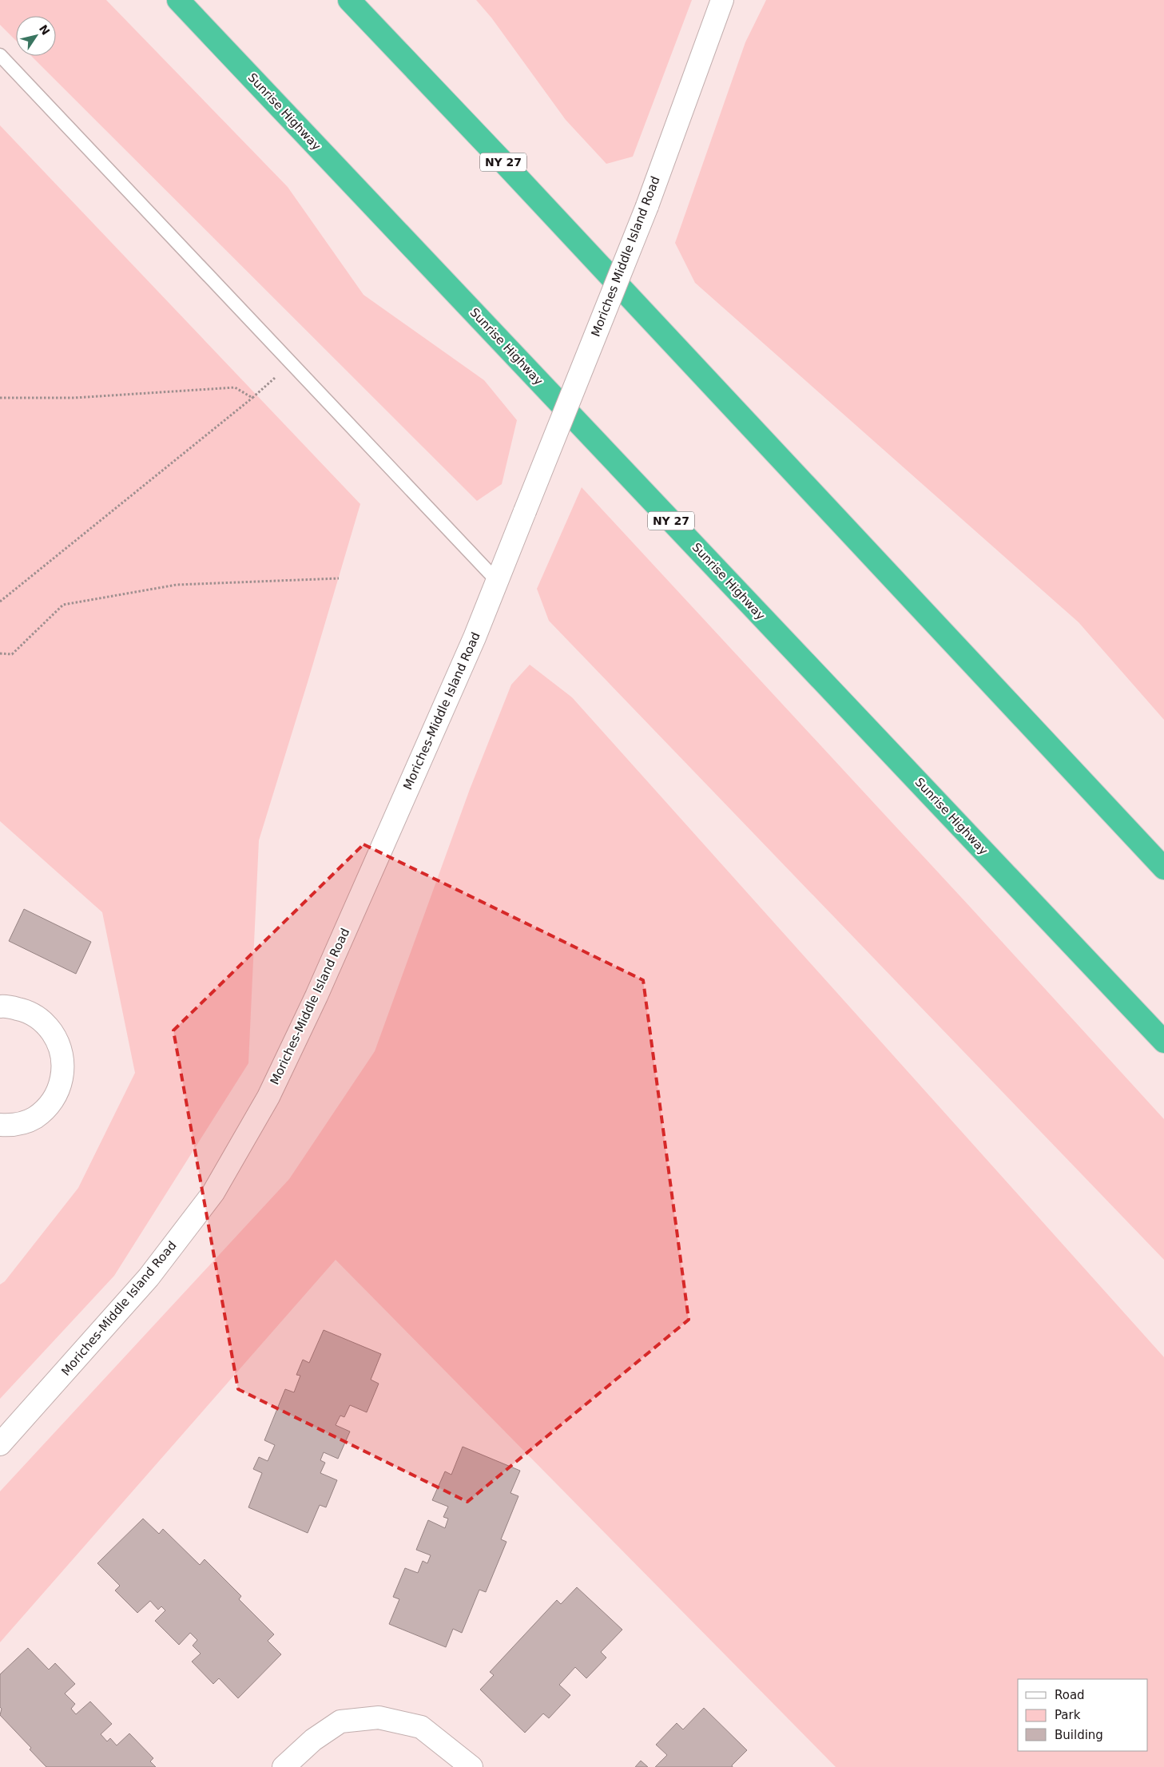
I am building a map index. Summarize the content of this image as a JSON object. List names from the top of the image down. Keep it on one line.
{"streets":{"highway":["Sunrise Highway","NY 27"],"main road":["Moriches Middle Island Road","Moriches-Middle Island Road"]},"crossings":[["Moriches Middle Island Road","Moriches-Middle Island Road"]],"legend":["Road","Park","Building"],"north":"top right"}
